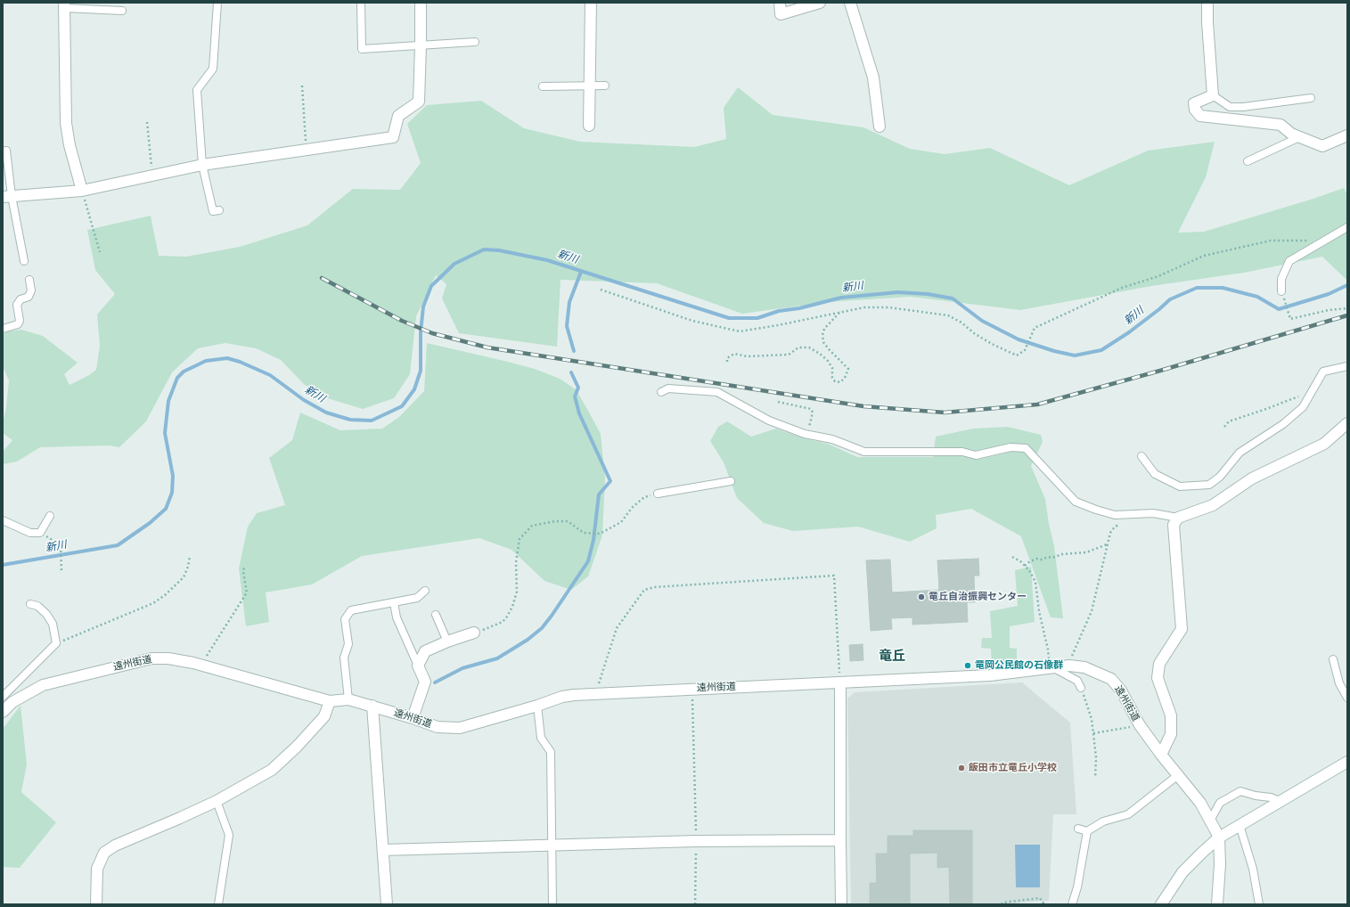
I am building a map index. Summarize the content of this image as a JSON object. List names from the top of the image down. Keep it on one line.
{"streets":{"street":["遠州街道"]},"districts":["竜丘"],"water":["新川"],"places":["竜丘自治振興センター","竜岡公民館の石像群","飯田市立竜丘小学校"]}
